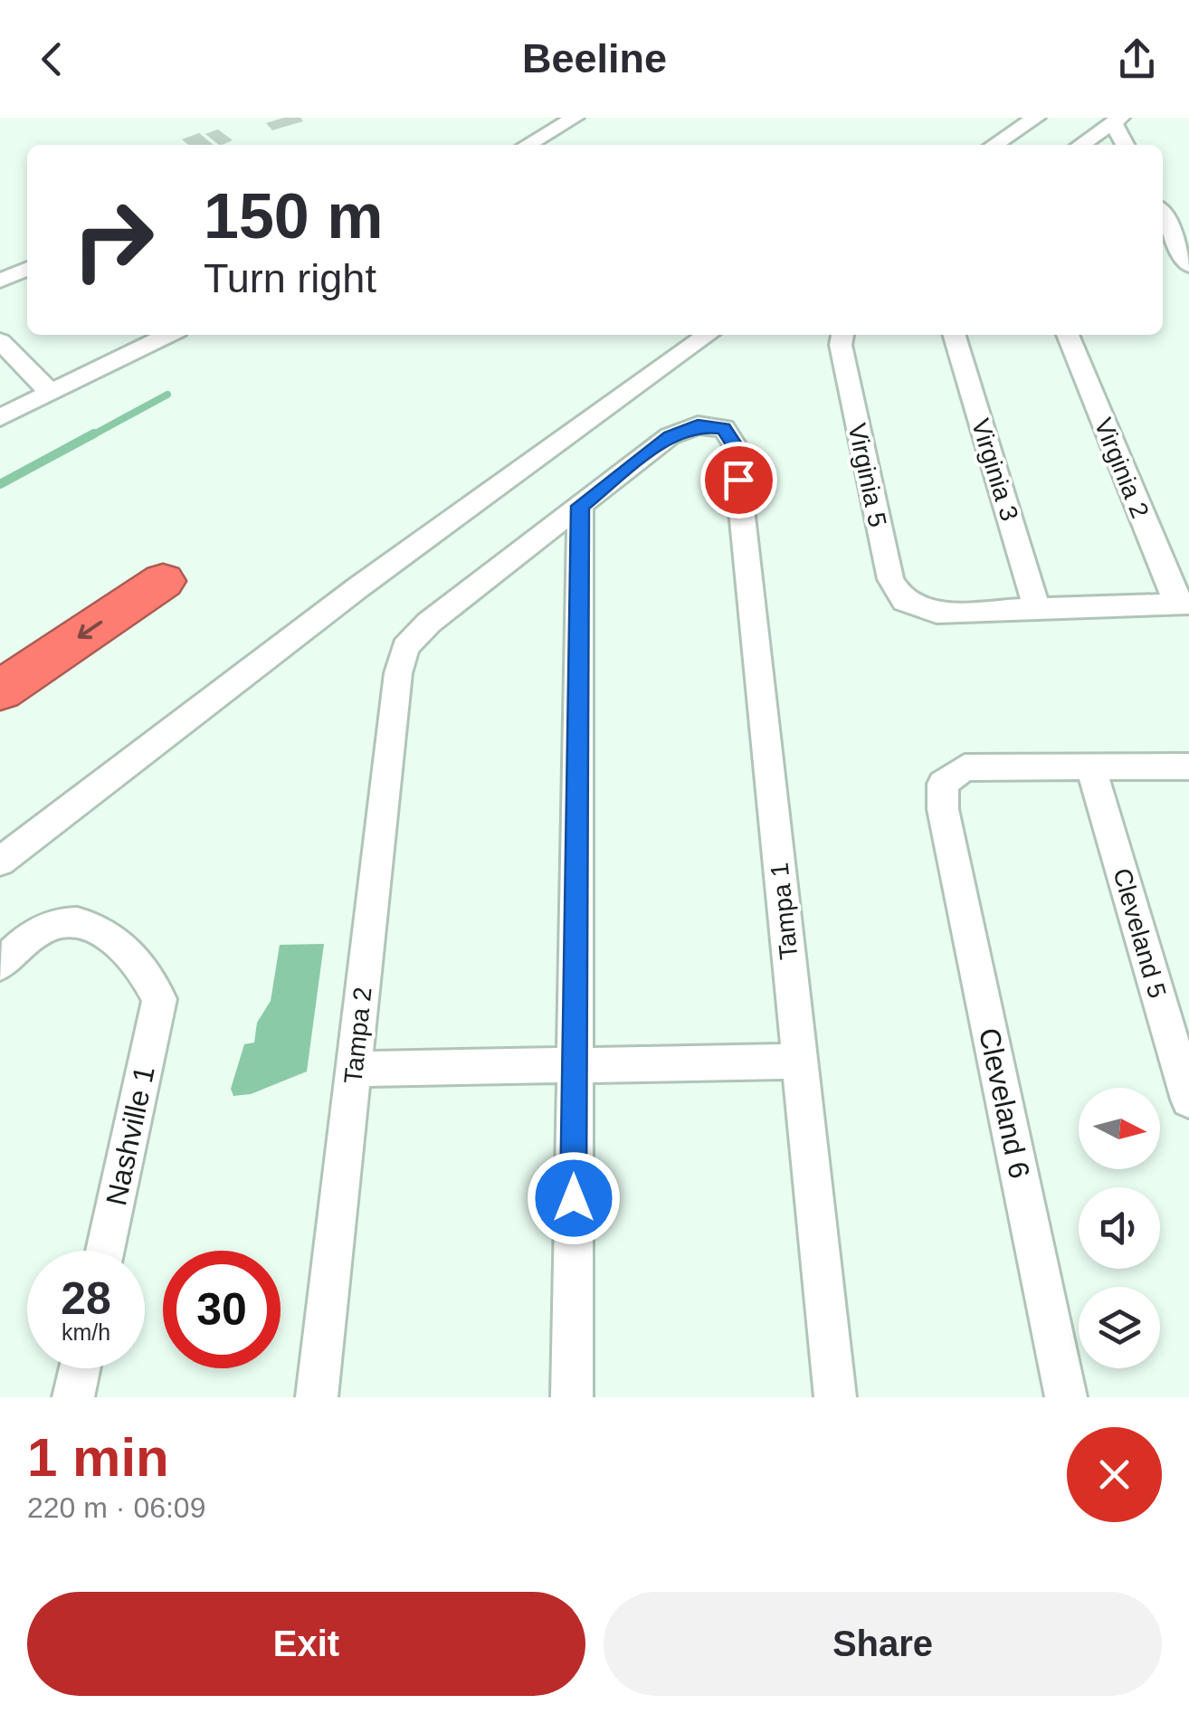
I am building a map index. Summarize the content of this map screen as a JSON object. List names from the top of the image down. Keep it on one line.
{"streets":{"street":["Virginia 2","Virginia 3","Virginia 5","Tampa 1","Cleveland 5","Tampa 2","Cleveland 6","Nashville 1"]},"crossings":[["Virginia 3","Virginia 5"],["Tampa 1","Tampa 2"],["Cleveland 5","Cleveland 6"]],"north":"right","page":{"header":"Beeline","turn":["150 m","Turn right"],"speed":"28 km/h","limit":"30","heading":["1 min","220 m · 06:09"],"buttons":["Exit","Share"]}}
